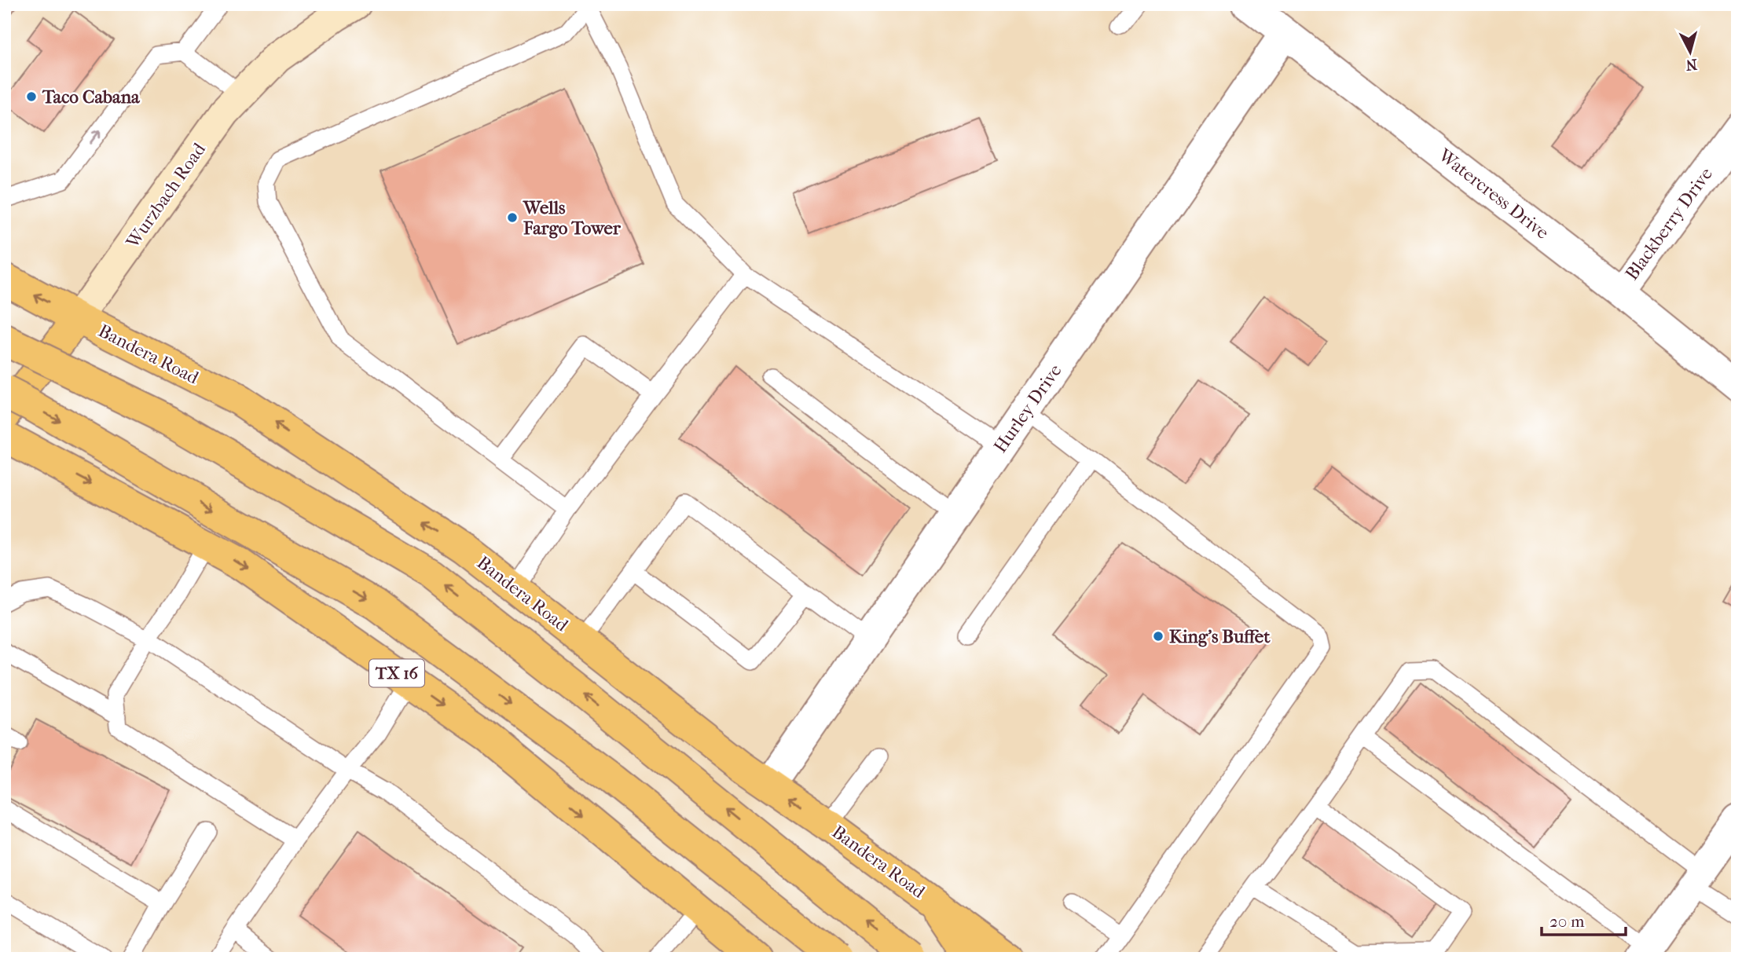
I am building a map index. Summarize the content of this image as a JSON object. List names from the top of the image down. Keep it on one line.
{"streets":{"main road":["Wurzbach Road","Bandera Road","TX 16"],"street":["Watercress Drive","Blackberry Drive","Hurley Drive"]},"crossings":[["Watercress Drive","Blackberry Drive"],["Watercress Drive","Hurley Drive"],["Wurzbach Road","Bandera Road"],["Bandera Road","Hurley Drive"]],"places":["Taco Cabana","Wells Fargo Tower","King's Buffet"],"scale_bar":"20 m","north":"bottom"}
